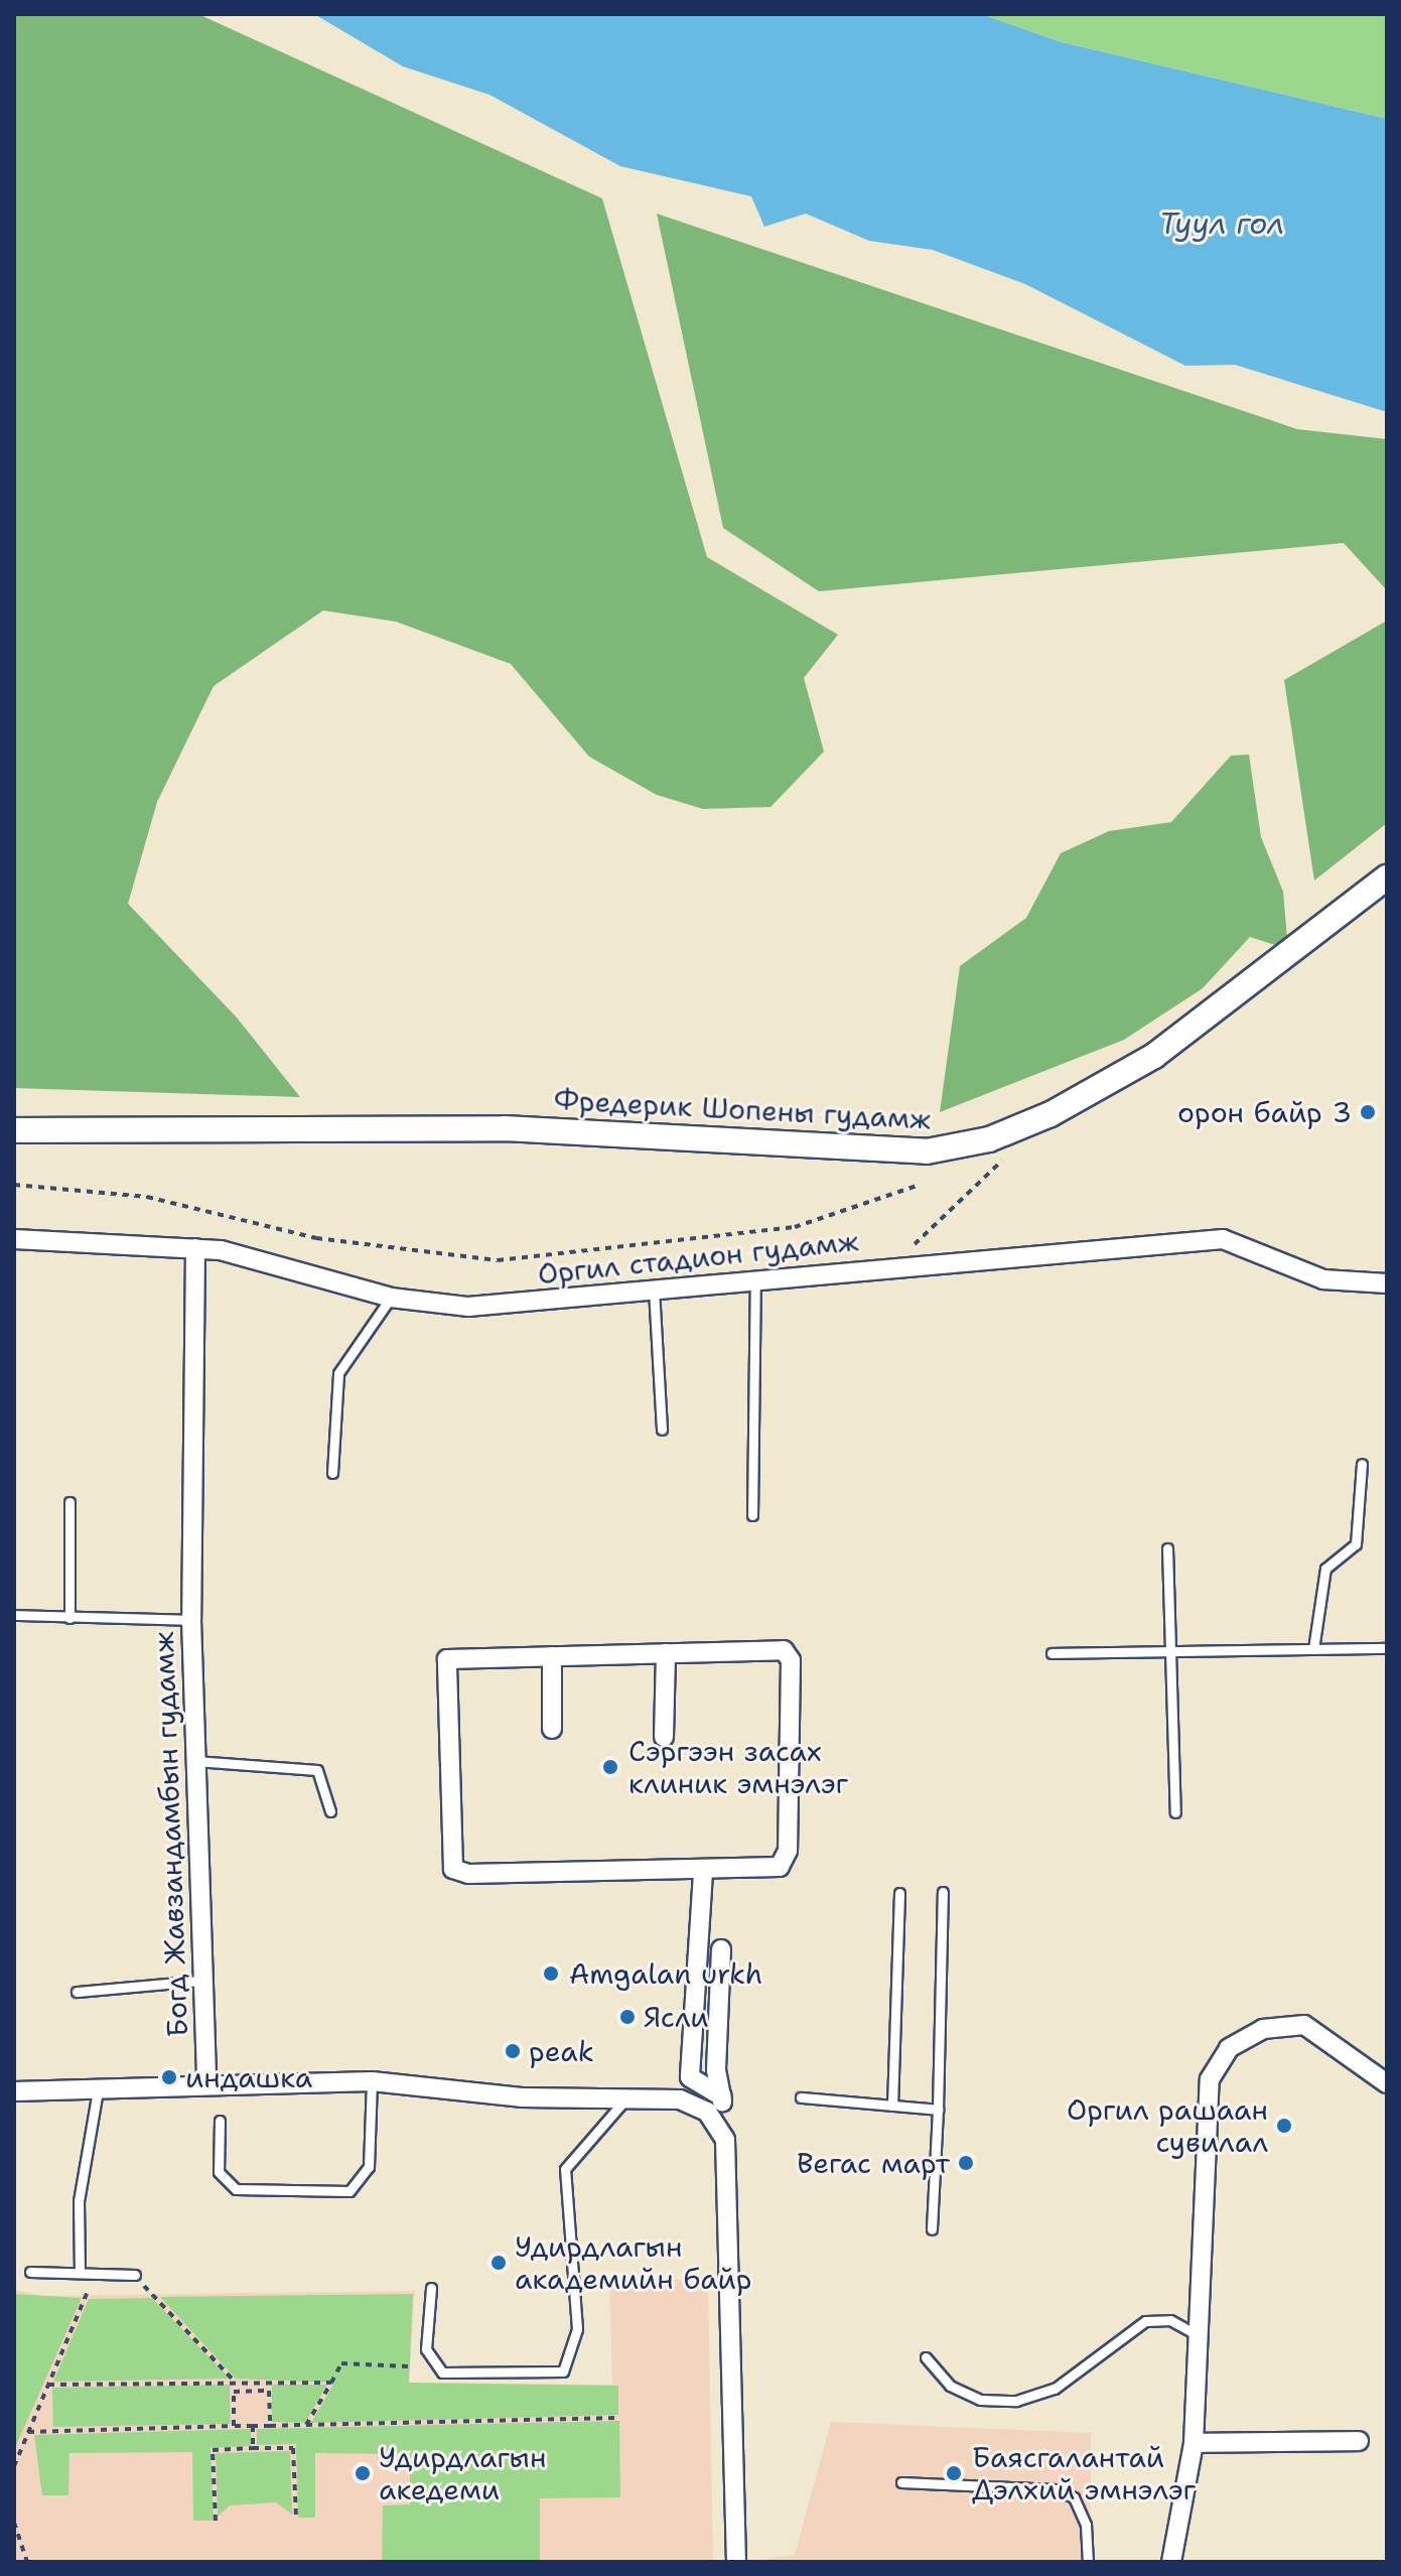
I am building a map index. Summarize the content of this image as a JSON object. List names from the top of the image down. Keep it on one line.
{"streets":{"street":["Фредерик Шопены гудамж","Оргил стадион гудамж","Богд Жавзандамбын гудамж"]},"crossings":[["Оргил стадион гудамж","Богд Жавзандамбын гудамж"]],"water":["Туул гол"],"places":["орон байр 3","Сэргээн засах клиник эмнэлэг","Amgalan urkh","Ясли","peak","индашка","Оргил рашаан сувилал","Вегас март","Удирдлагын академийн байр","Удирдлагын акедеми","Баясгалантай Дэлхий эмнэлэг"]}
